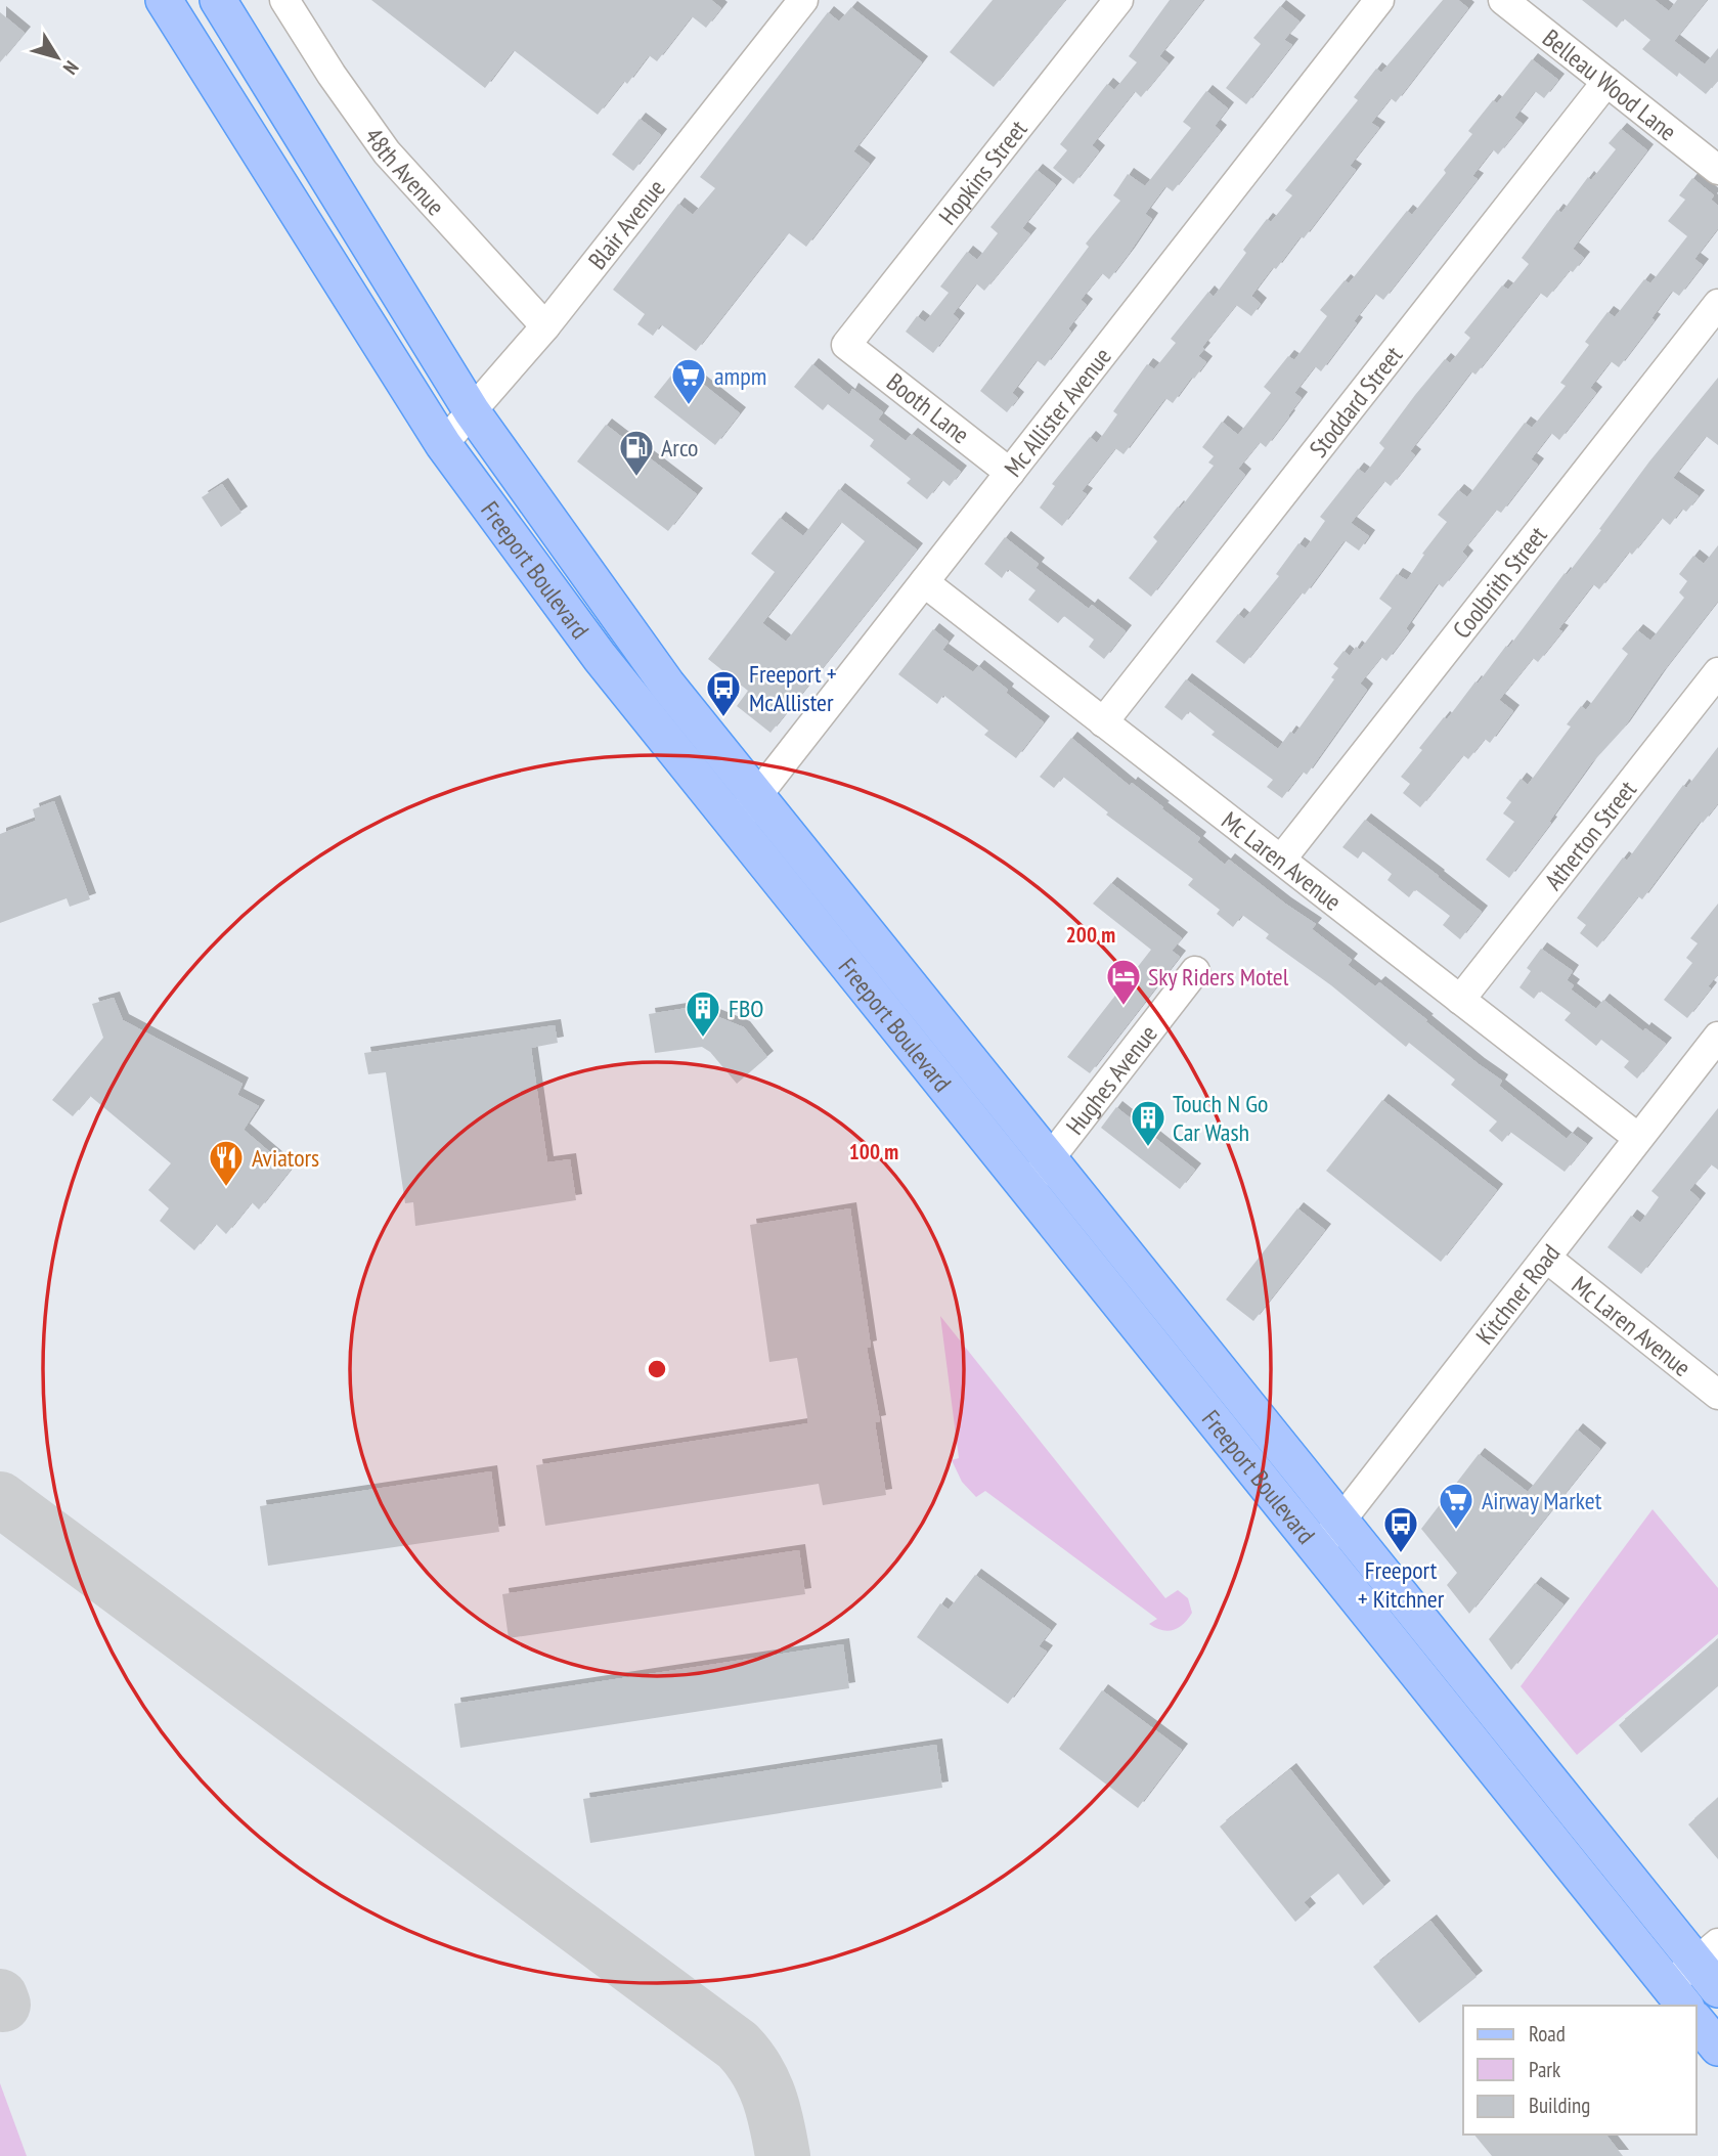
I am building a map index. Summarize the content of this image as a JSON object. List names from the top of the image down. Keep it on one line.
{"streets":{"main road":["Freeport Boulevard"],"street":["Belleau Wood Lane","48th Avenue","Hopkins Street","Blair Avenue","Stoddard Street","Booth Lane","Mc Allister Avenue","Coolbrith Street","Atherton Street","Mc Laren Avenue","Hughes Avenue","Kitchner Road"]},"crossings":[["Belleau Wood Lane","Stoddard Street"],["48th Avenue","Blair Avenue"],["Hopkins Street","Booth Lane"],["Blair Avenue","Freeport Boulevard"],["Stoddard Street","Mc Laren Avenue"],["Booth Lane","Mc Allister Avenue"],["Mc Allister Avenue","Freeport Boulevard"],["Mc Allister Avenue","Mc Laren Avenue"],["Freeport Boulevard","Hughes Avenue"],["Freeport Boulevard","Kitchner Road"],["Coolbrith Street","Mc Laren Avenue"],["Atherton Street","Mc Laren Avenue"],["Mc Laren Avenue","Kitchner Road"]],"places":{"supermarket":["ampm","Airway Market"],"fuel station":["Arco"],"bus stop":["Freeport + McAllister","Freeport + Kitchner"],"hotel":["Sky Riders Motel"],"building":["FBO","Touch N Go Car Wash"],"restaurant":["Aviators"]},"legend":["Road","Park","Building"],"north":"bottom right","rings":["200 m","100 m"]}
